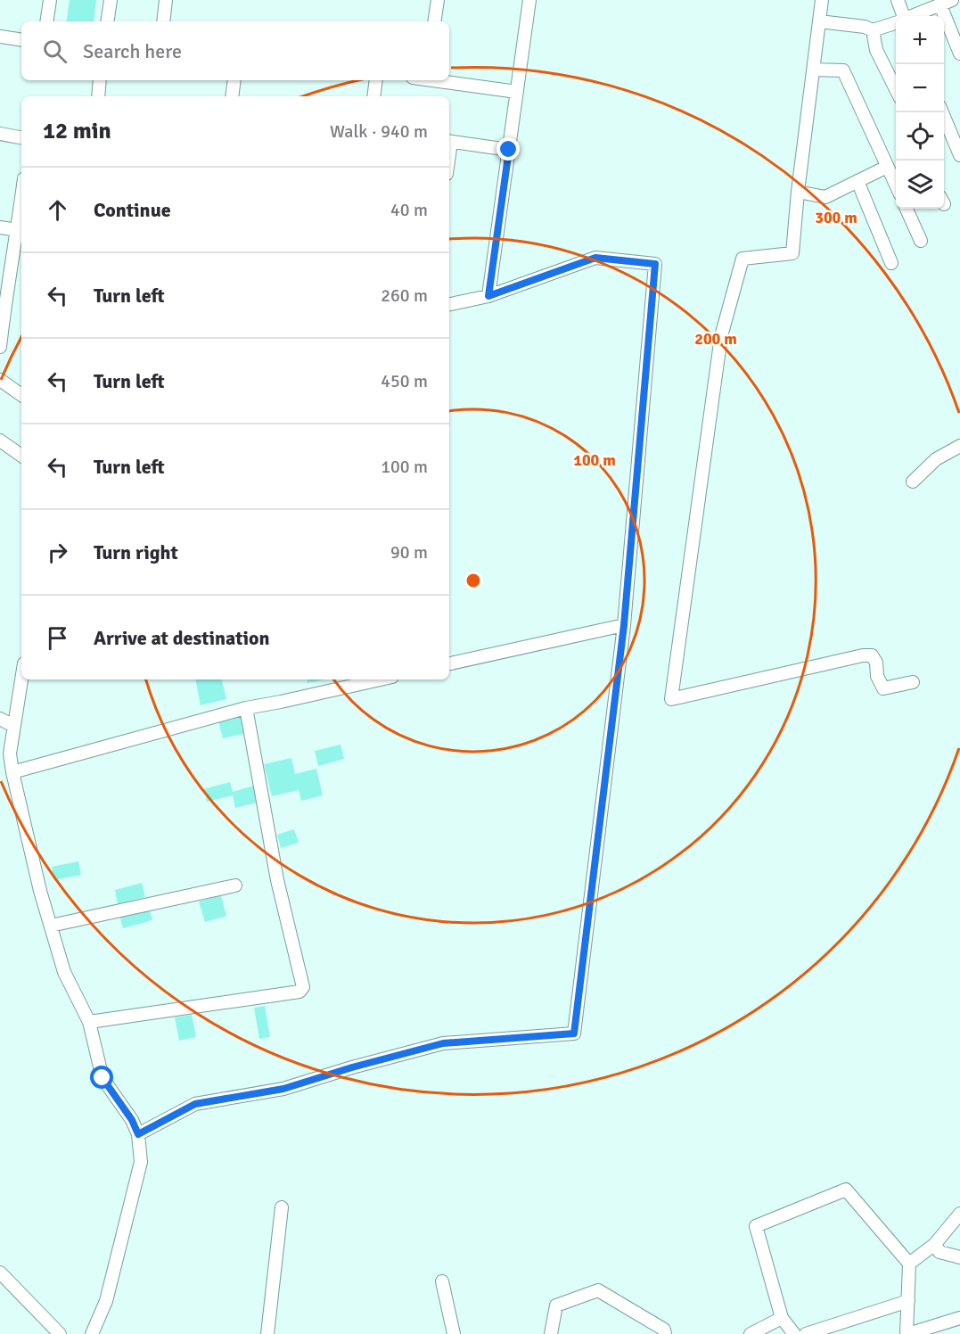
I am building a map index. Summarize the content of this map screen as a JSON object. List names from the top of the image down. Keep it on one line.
{"page":{"map_buttons":["+","−"],"search":"Search here","heading":["12 min","Walk · 940 m"],"list":[["Continue","40 m"],["Turn left","260 m"],["Turn left","450 m"],["Turn left","100 m"],["Turn right","90 m"],"Arrive at destination"]},"rings":["300 m","200 m","100 m"]}
